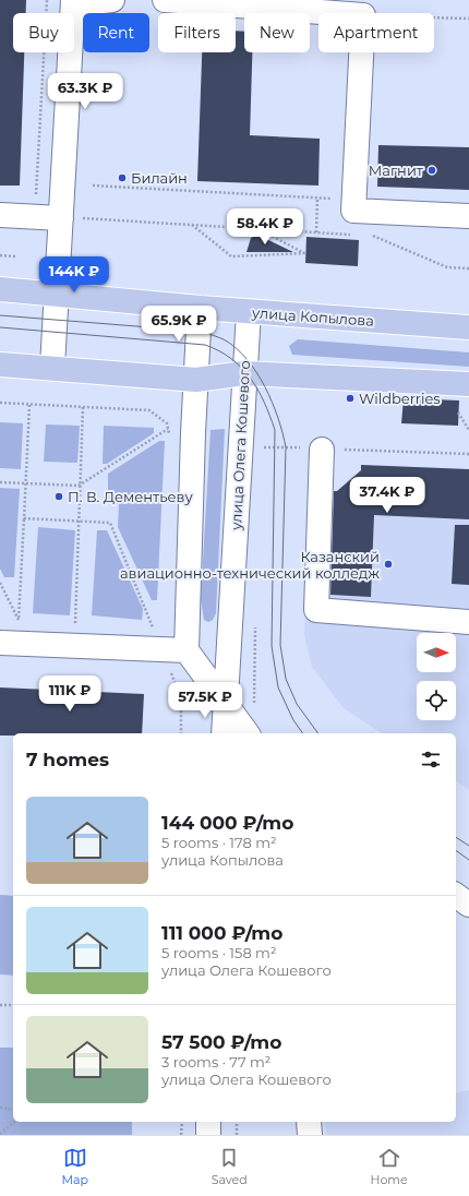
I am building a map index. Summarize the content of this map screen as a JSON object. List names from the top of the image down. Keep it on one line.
{"streets":{"main road":["улица Копылова"],"street":["улица Олега Кошевого"]},"crossings":[["улица Копылова","улица Олега Кошевого"]],"places":["Магнит","Билайн","Wildberries","П. В. Дементьеву","Казанский авиационно-технический колледж"],"north":"right","page":{"chip":["Buy","Rent","Filters","New","Apartment"],"price":["63.3K ₽","58.4K ₽","144K ₽","65.9K ₽","37.4K ₽","111K ₽","57.5K ₽"],"heading":"7 homes","list":[{"name":"144 000 ₽/mo","note":"5 rooms · 178 m² · улица Копылова"},{"name":"111 000 ₽/mo","note":"5 rooms · 158 m² · улица Олега Кошевого"},{"name":"57 500 ₽/mo","note":"3 rooms · 77 m² · улица Олега Кошевого"}],"tabs":["Map","Saved","Home"]}}
